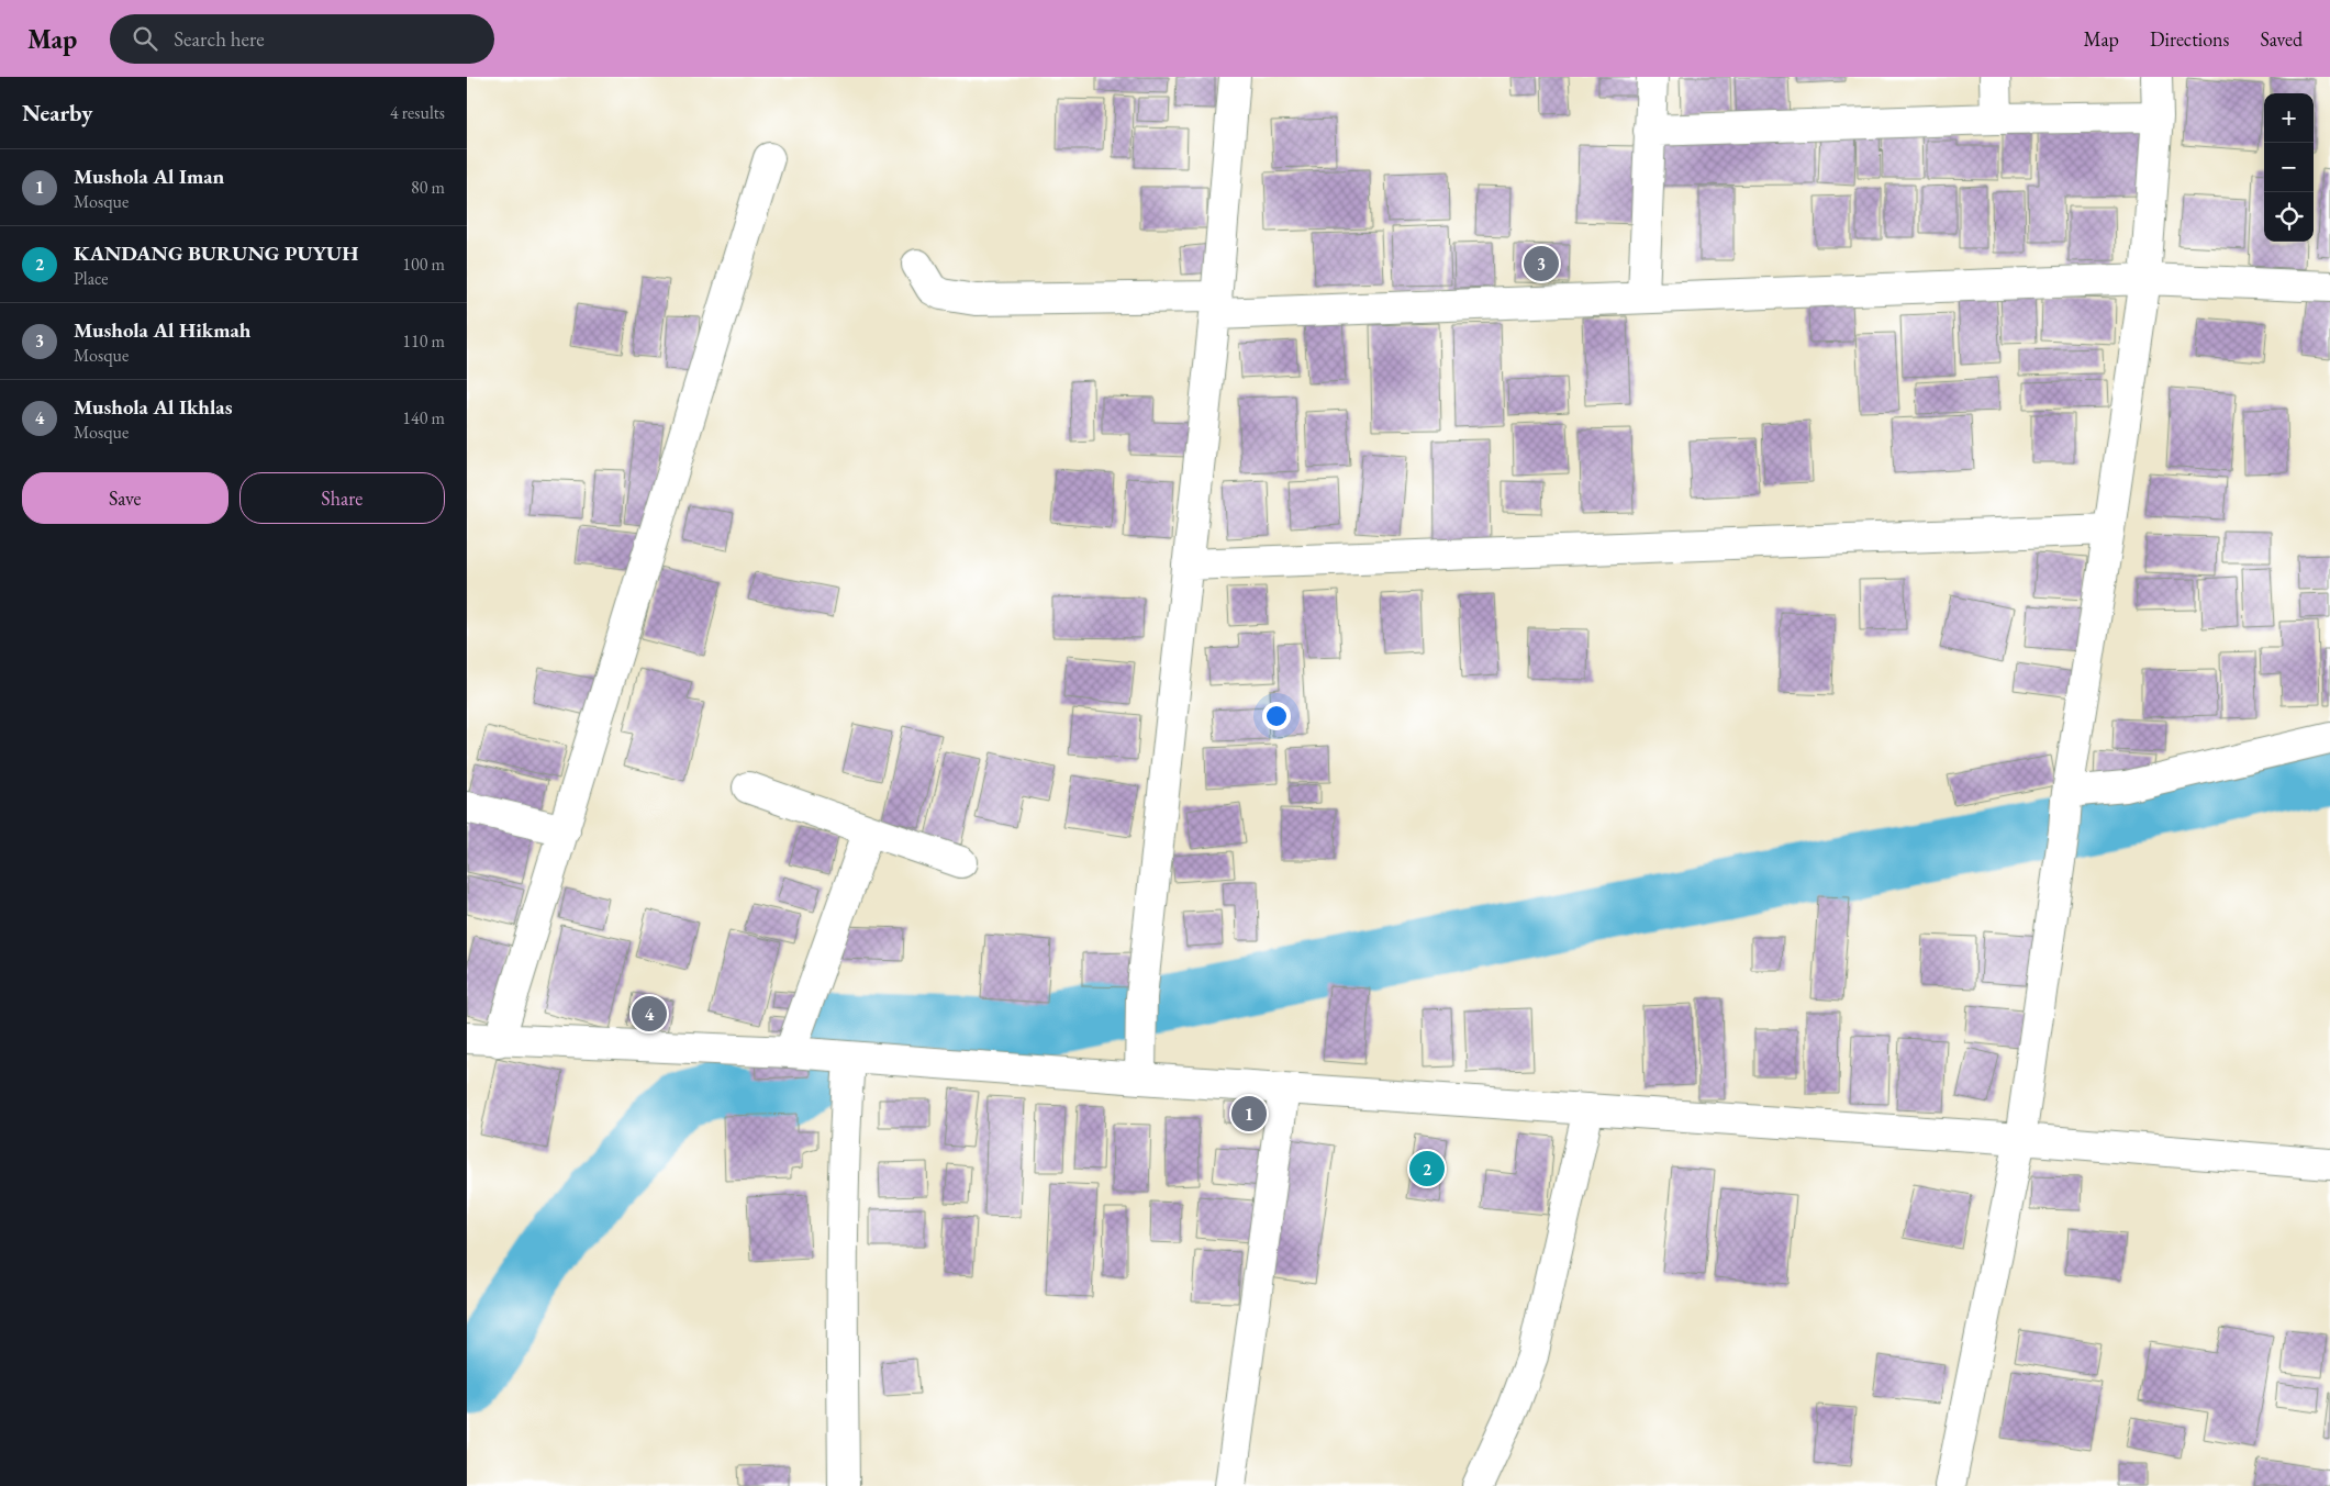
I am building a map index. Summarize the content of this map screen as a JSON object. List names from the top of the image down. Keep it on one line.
{"page":{"header":"Map","search":"Search here","nav":["Map","Directions","Saved"],"heading":["Nearby","4 results"],"map_buttons":["+","−"],"list":[{"mark":"1","name":"Mushola Al Iman","note":"Mosque","value":"80 m"},{"mark":"2","name":"KANDANG BURUNG PUYUH","note":"Place","value":"100 m"},{"mark":"3","name":"Mushola Al Hikmah","note":"Mosque","value":"110 m"},{"mark":"4","name":"Mushola Al Ikhlas","note":"Mosque","value":"140 m"}],"pins":["3","4","1","2"],"buttons":["Save","Share"]}}
